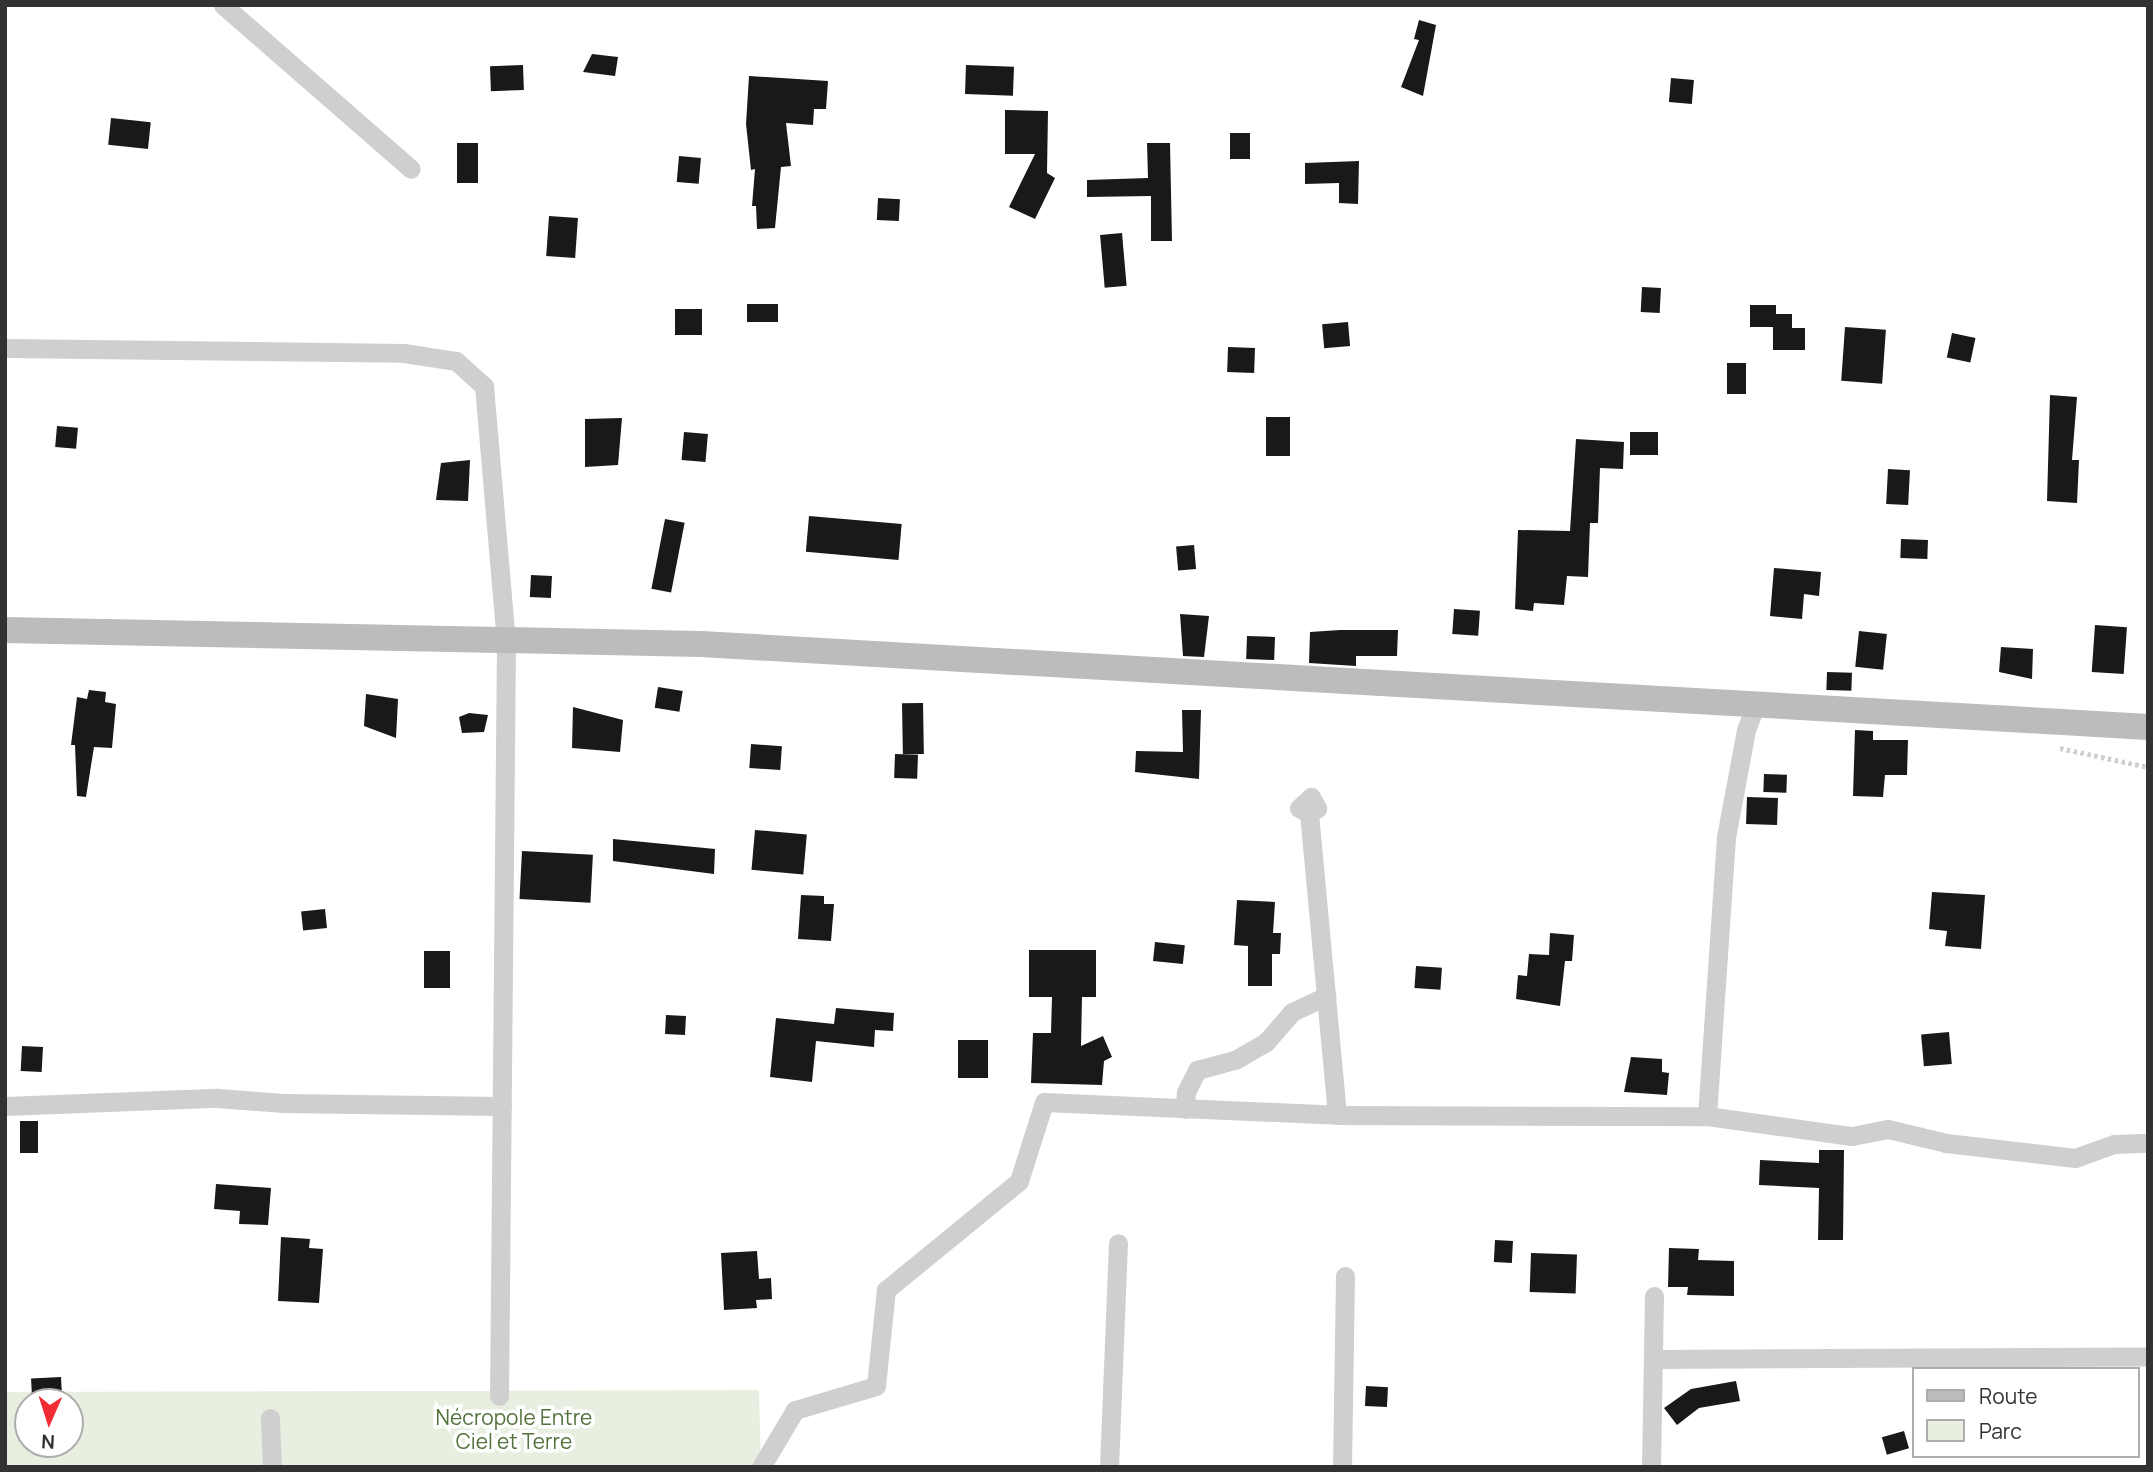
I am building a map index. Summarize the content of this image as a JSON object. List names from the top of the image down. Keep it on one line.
{"parks":["Nécropole Entre Ciel et Terre"],"legend":["Route","Parc"],"north":"bottom"}
